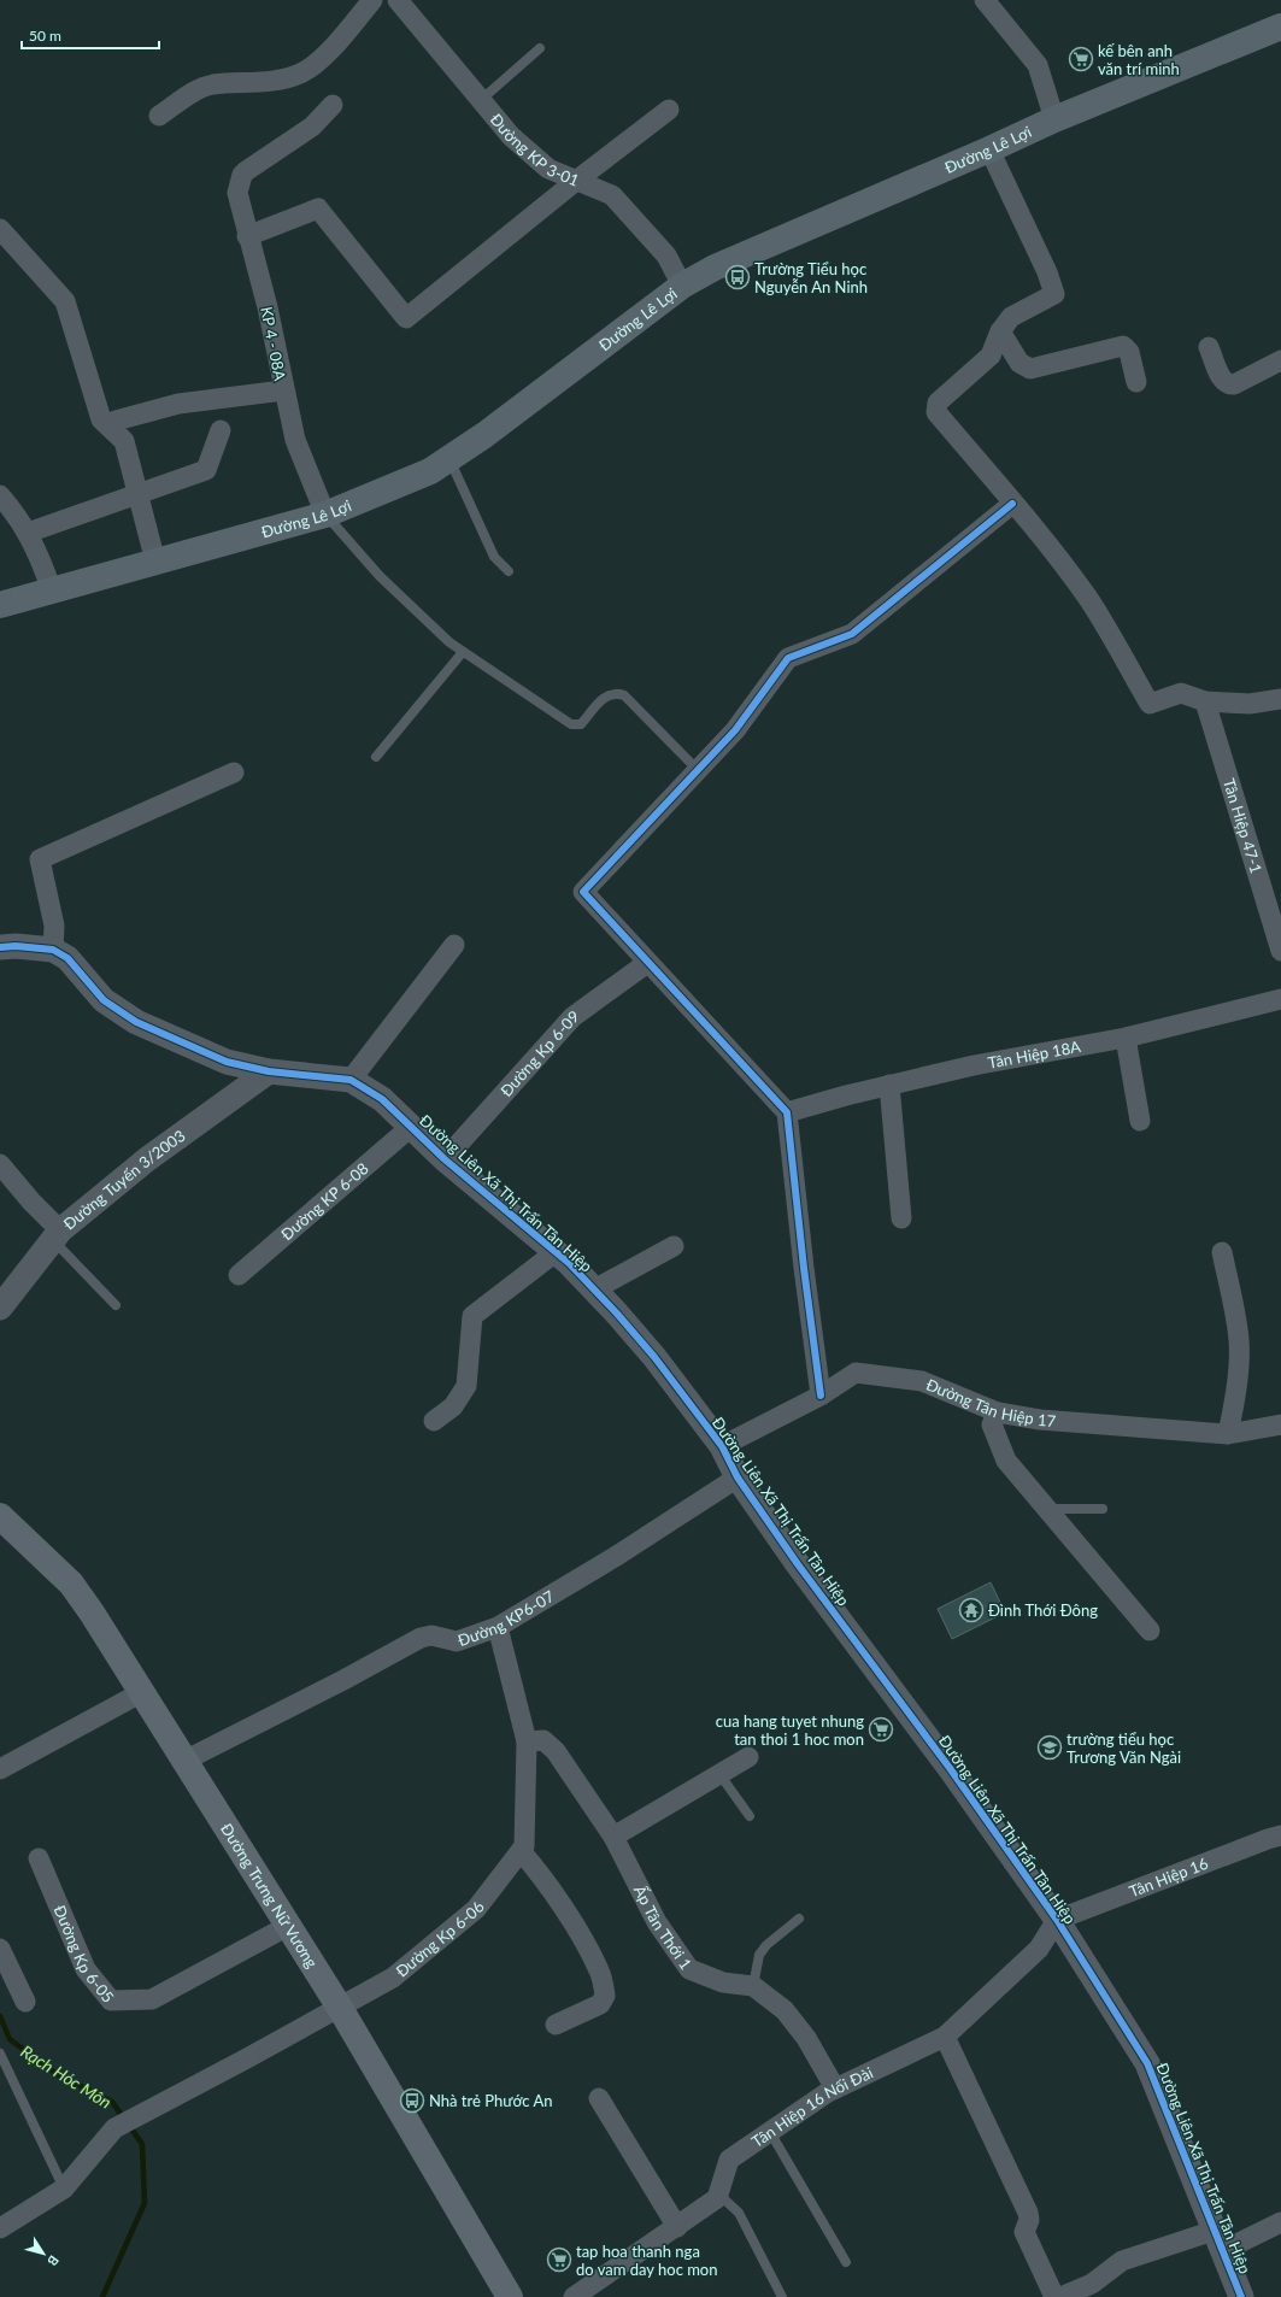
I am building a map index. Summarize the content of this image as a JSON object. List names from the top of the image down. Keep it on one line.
{"streets":{"main road":["Đường Lê Lợi","Đường Trưng Nữ Vương"],"street":["Đường KP 3-01","KP 4 - 08A","Tân Hiệp 47-1","Đường Kp 6-09","Tân Hiệp 18A","Đường Tuyến 3/2003","Đường Liên Xã Thị Trấn Tân Hiệp","Đường KP 6-08","Đường Tân Hiệp 17","Đường KP6-07","Tân Hiệp 16","Ấp Tân Thới 1","Đường Kp 6-06","Đường Kp 6-05","Tân Hiệp 16 Nối Đài"]},"crossings":[["Đường KP 3-01","Đường Lê Lợi"],["Đường Lê Lợi","KP 4 - 08A"],["Đường Kp 6-09","Đường Liên Xã Thị Trấn Tân Hiệp"],["Đường Tuyến 3/2003","Đường Liên Xã Thị Trấn Tân Hiệp"],["Đường Liên Xã Thị Trấn Tân Hiệp","Đường KP 6-08"],["Đường Liên Xã Thị Trấn Tân Hiệp","Đường Tân Hiệp 17"],["Đường Liên Xã Thị Trấn Tân Hiệp","Đường KP6-07"],["Đường Liên Xã Thị Trấn Tân Hiệp","Tân Hiệp 16"],["Đường Liên Xã Thị Trấn Tân Hiệp","Tân Hiệp 16 Nối Đài"],["Đường KP6-07","Đường Trưng Nữ Vương"],["Đường KP6-07","Đường Kp 6-06"],["Tân Hiệp 16","Tân Hiệp 16 Nối Đài"],["Đường Trưng Nữ Vương","Đường Kp 6-06"],["Đường Trưng Nữ Vương","Đường Kp 6-05"],["Ấp Tân Thới 1","Đường Kp 6-06"],["Ấp Tân Thới 1","Tân Hiệp 16 Nối Đài"]],"water":["Rạch Hóc Môn"],"places":{"supermarket":["kế bên anh văn trí minh","cua hang tuyet nhung tan thoi 1 hoc mon","tap hoa thanh nga do vam day hoc mon"],"bus stop":["Trường Tiểu học Nguyễn An Ninh","Nhà trẻ Phước An"],"temple":["Đình Thới Đông"],"school or university":["trường tiểu học Trương Văn Ngài"]},"scale_bar":"50 m","north":"bottom right"}
